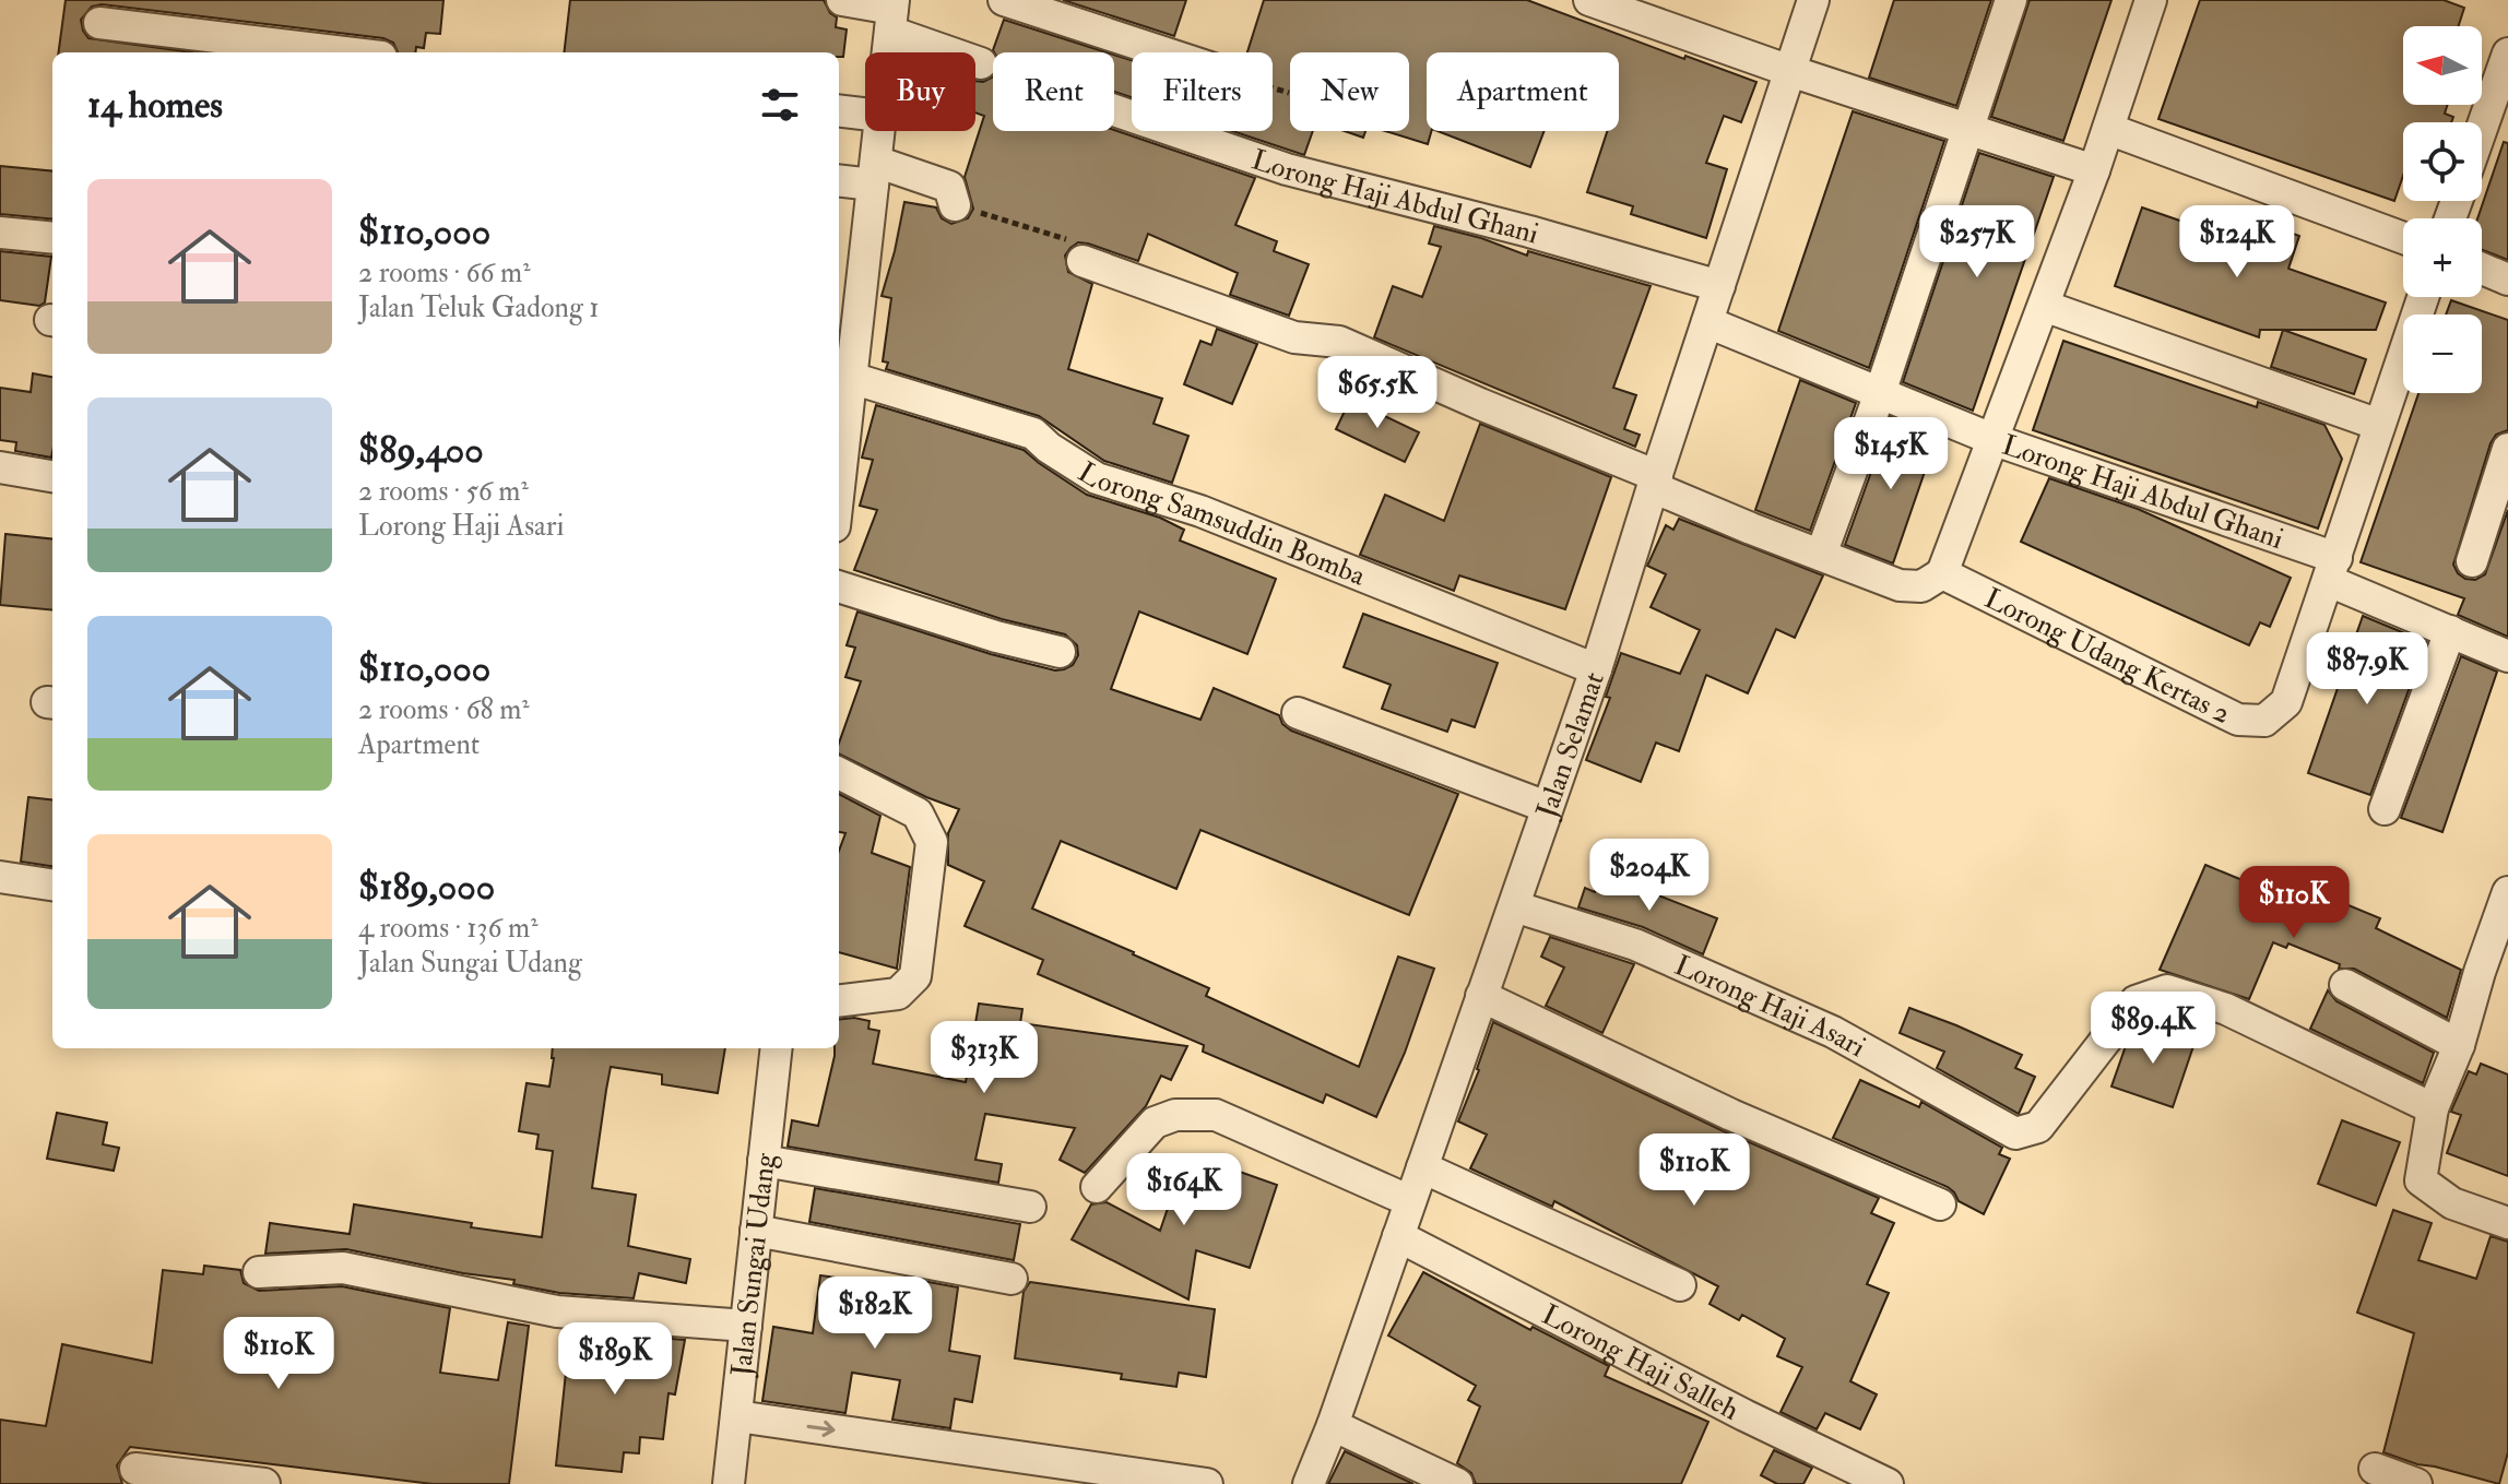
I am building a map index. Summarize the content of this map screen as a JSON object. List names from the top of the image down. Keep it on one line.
{"streets":{"street":["Lorong Haji Abdul Ghani","Lorong Samsuddin Bomba","Lorong Udang Kertas 2","Jalan Selamat","Lorong Haji Asari","Jalan Sungai Udang","Lorong Haji Salleh"]},"crossings":[["Lorong Haji Abdul Ghani","Lorong Udang Kertas 2"],["Lorong Haji Abdul Ghani","Jalan Selamat"],["Lorong Samsuddin Bomba","Jalan Selamat"],["Jalan Selamat","Lorong Haji Asari"],["Jalan Selamat","Lorong Haji Salleh"]],"north":"left","page":{"map_buttons":["+","−"],"chip":["Buy","Rent","Filters","New","Apartment"],"heading":"14 homes","list":[{"name":"$110,000","note":"2 rooms · 66 m² · Jalan Teluk Gadong 1"},{"name":"$89,400","note":"2 rooms · 56 m² · Lorong Haji Asari"},{"name":"$110,000","note":"2 rooms · 68 m² · Apartment"},{"name":"$189,000","note":"4 rooms · 136 m² · Jalan Sungai Udang"}],"price":["$257K","$124K","$65.5K","$145K","$87.9K","$204K","$110K","$89.4K","$313K","$110K","$164K","$182K","$110K","$189K"]}}
